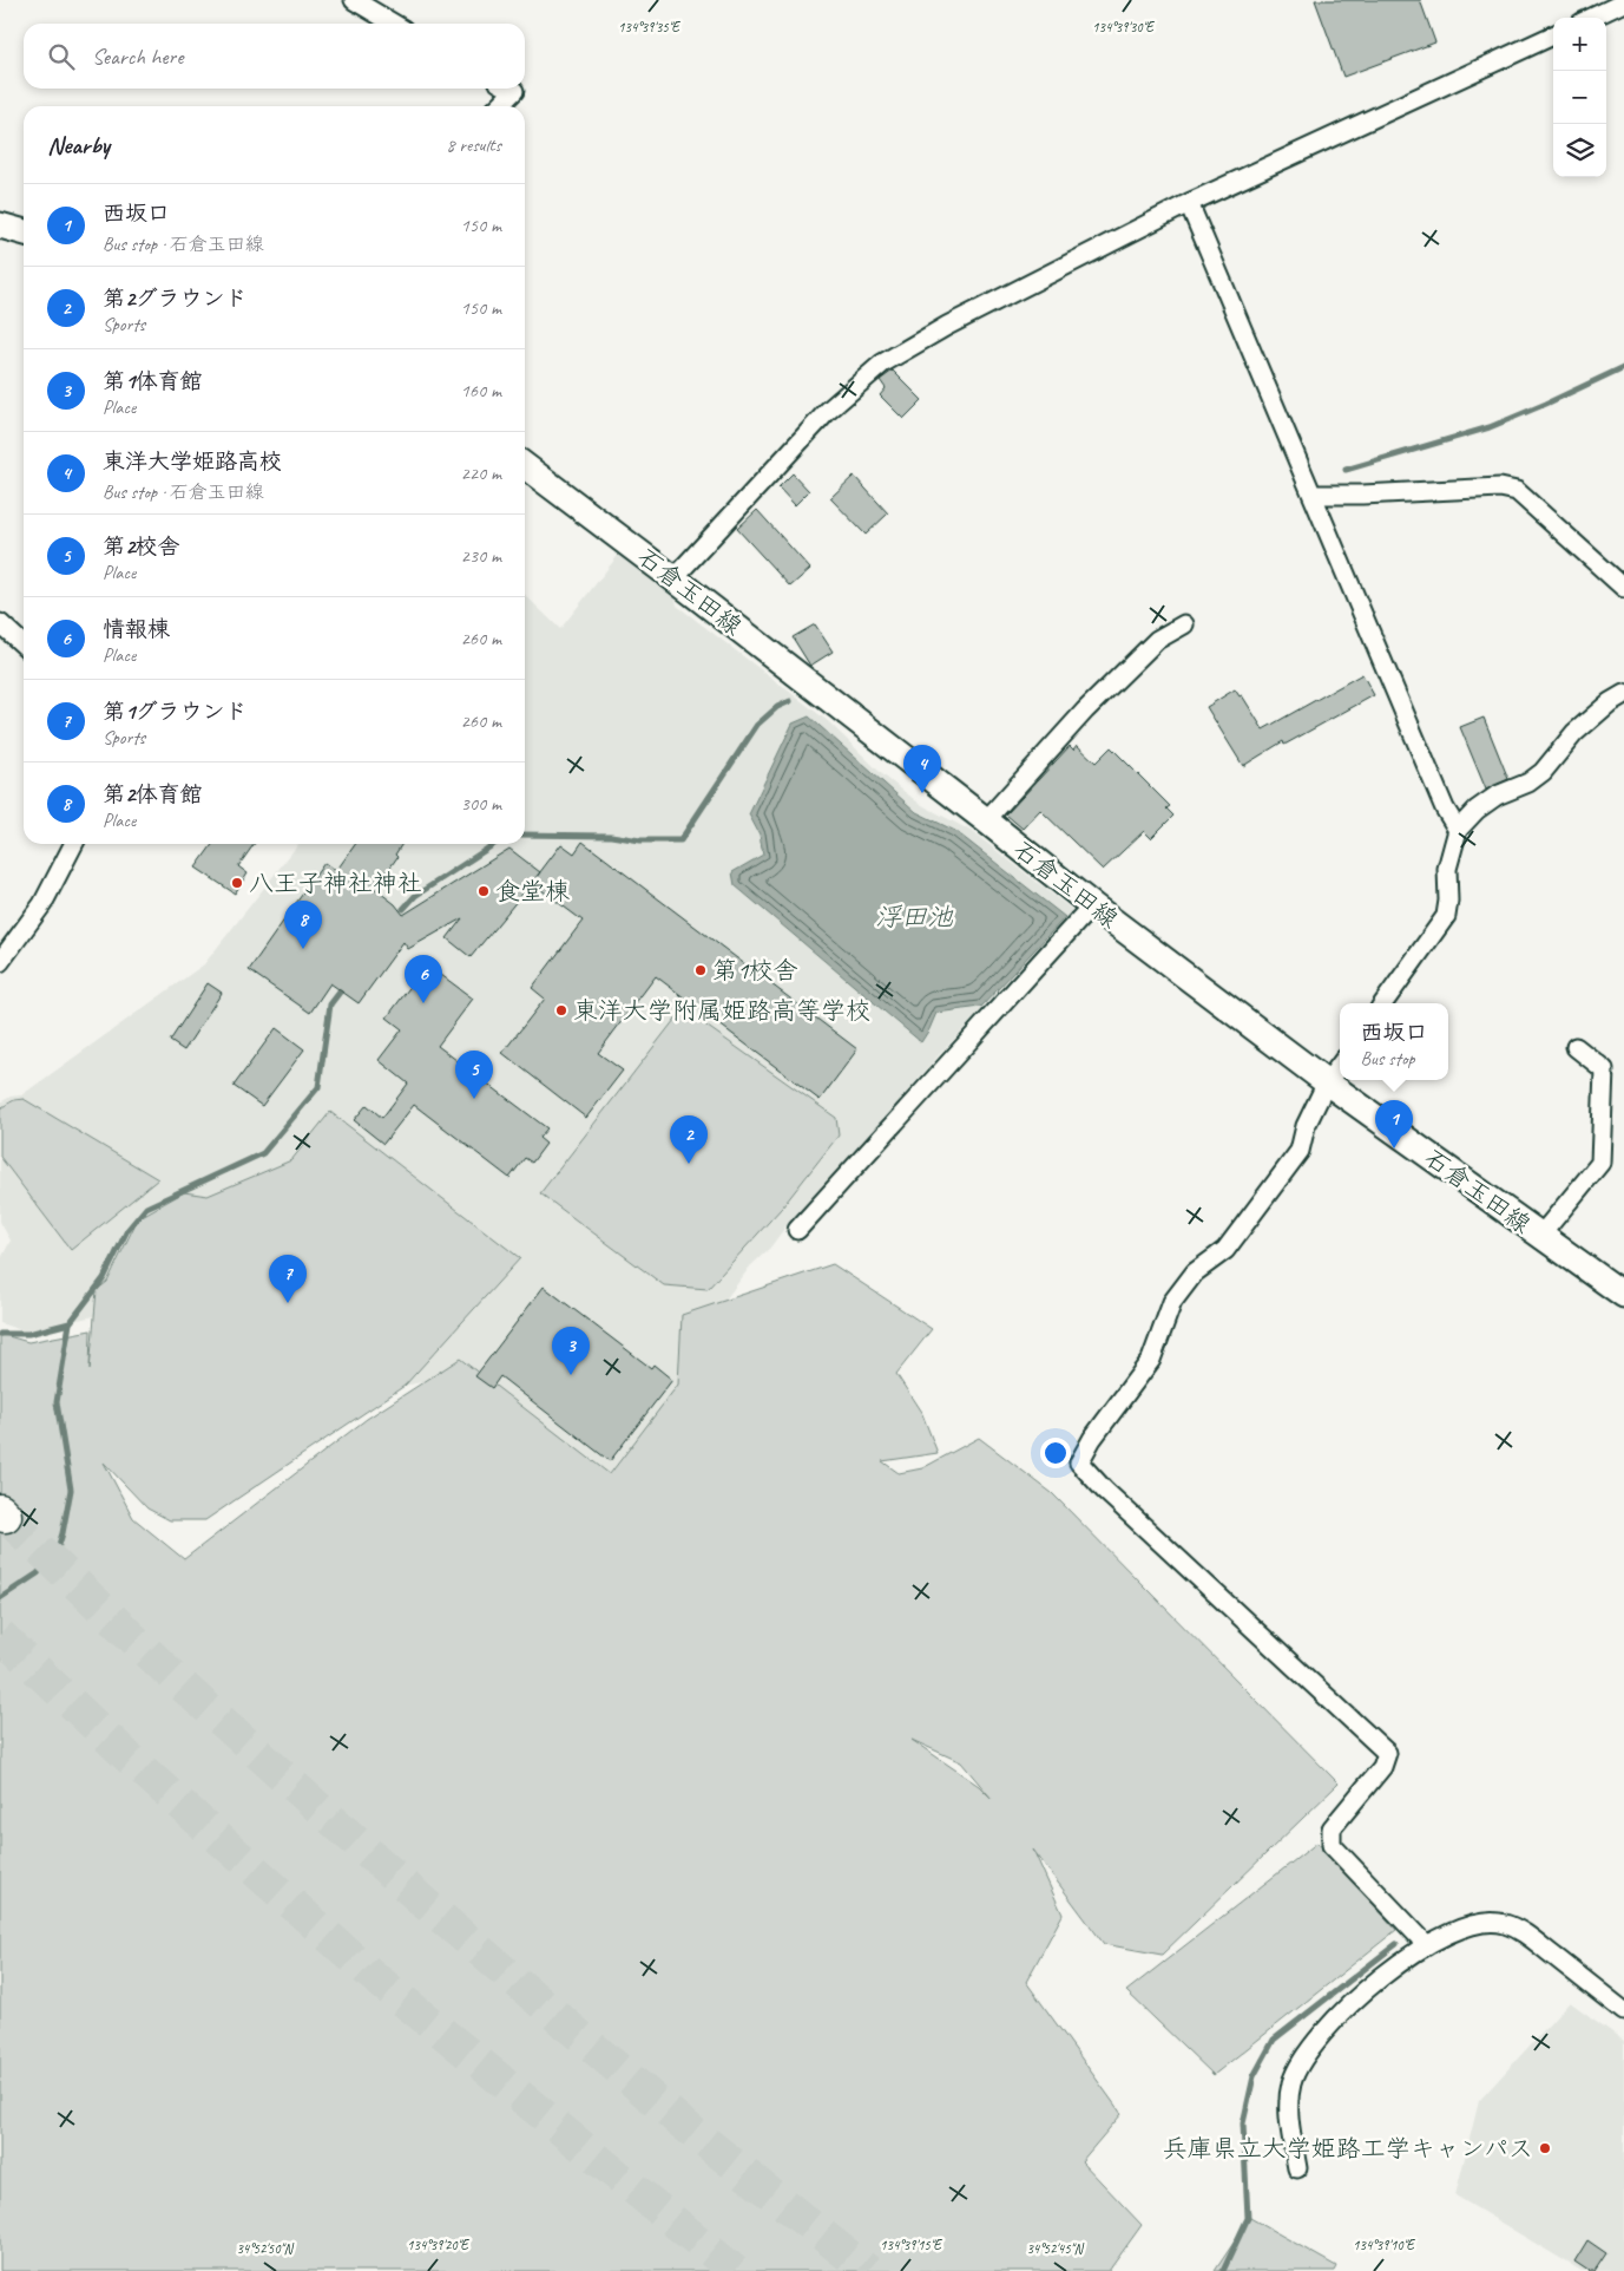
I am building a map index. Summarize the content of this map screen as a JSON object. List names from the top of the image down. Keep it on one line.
{"streets":{"main road":["石倉玉田線"]},"water":["浮田池"],"places":["八王子神社神社","食堂棟","第1校舎","東洋大学附属姫路高等学校","兵庫県立大学姫路工学キャンパス"],"page":{"map_buttons":["+","−"],"search":"Search here","heading":["Nearby","8 results"],"list":[{"mark":"1","name":"西坂口","note":"Bus stop · 石倉玉田線","value":"150 m"},{"mark":"2","name":"第2グラウンド","note":"Sports","value":"150 m"},{"mark":"3","name":"第1体育館","note":"Place","value":"160 m"},{"mark":"4","name":"東洋大学姫路高校","note":"Bus stop · 石倉玉田線","value":"220 m"},{"mark":"5","name":"第2校舎","note":"Place","value":"230 m"},{"mark":"6","name":"情報棟","note":"Place","value":"260 m"},{"mark":"7","name":"第1グラウンド","note":"Sports","value":"260 m"},{"mark":"8","name":"第2体育館","note":"Place","value":"300 m"}],"pins":["4","8","6","5","1","2","7","3"],"popup":["西坂口","Bus stop"]},"coordinates":["134°39'35\"E","134°39'30\"E","134°39'20\"E","134°39'15\"E","134°39'10\"E","34°52'50\"N","34°52'45\"N"]}
